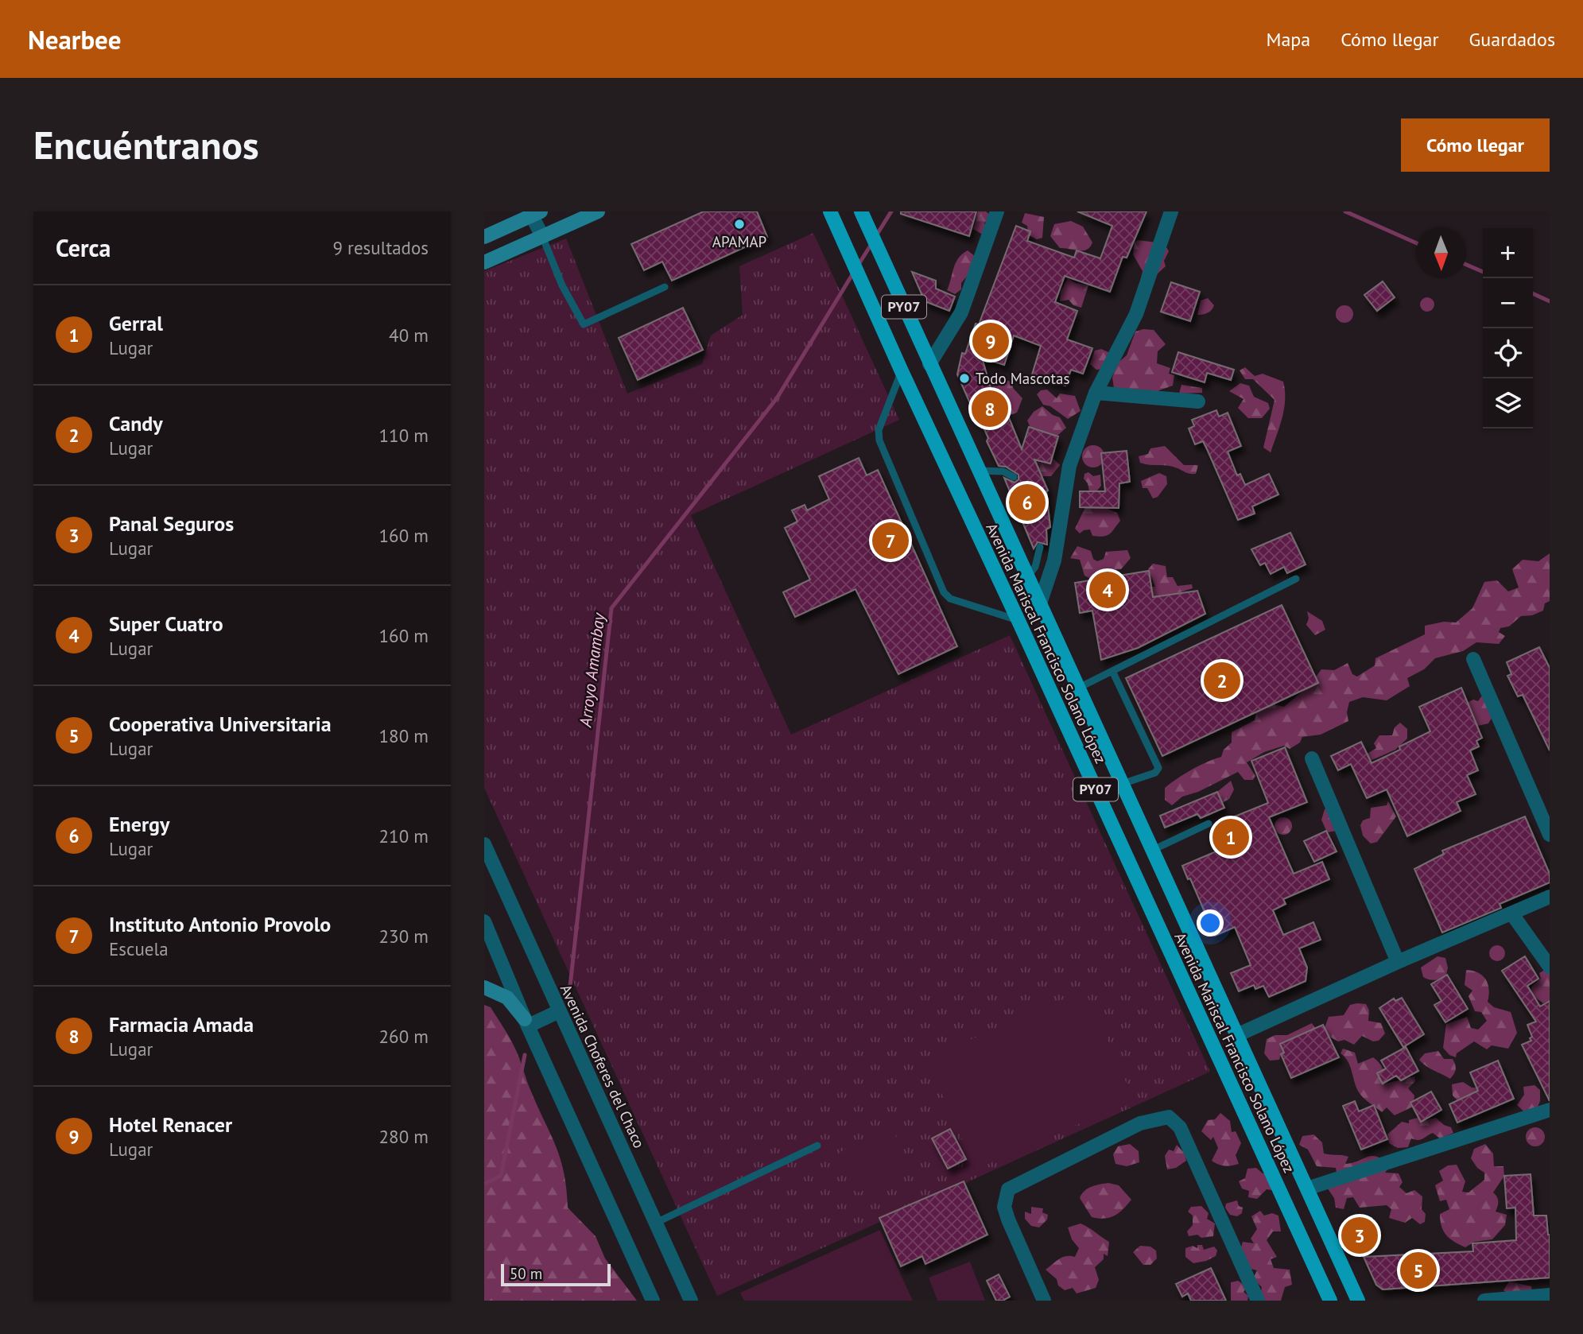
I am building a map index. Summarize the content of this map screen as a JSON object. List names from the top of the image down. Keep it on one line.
{"streets":{"main road":["PY07","Avenida Mariscal Francisco Solano López"],"street":["Avenida Choferes del Chaco"]},"water":["Arroyo Amambay"],"places":["APAMAP","Todo Mascotas"],"scale_bar":"50 m","north":"bottom","page":{"header":"Nearbee","nav":["Mapa","Cómo llegar","Guardados"],"buttons":"Cómo llegar","title":"Encuéntranos","heading":["Cerca","9 resultados"],"map_buttons":["+","−"],"list":[{"mark":"1","name":"Gerral","note":"Lugar","value":"40 m"},{"mark":"2","name":"Candy","note":"Lugar","value":"110 m"},{"mark":"3","name":"Panal Seguros","note":"Lugar","value":"160 m"},{"mark":"4","name":"Super Cuatro","note":"Lugar","value":"160 m"},{"mark":"5","name":"Cooperativa Universitaria","note":"Lugar","value":"180 m"},{"mark":"6","name":"Energy","note":"Lugar","value":"210 m"},{"mark":"7","name":"Instituto Antonio Provolo","note":"Escuela","value":"230 m"},{"mark":"8","name":"Farmacia Amada","note":"Lugar","value":"260 m"},{"mark":"9","name":"Hotel Renacer","note":"Lugar","value":"280 m"}],"pins":["9","8","6","7","4","2","1","3","5"],"scale":"50 m"}}
